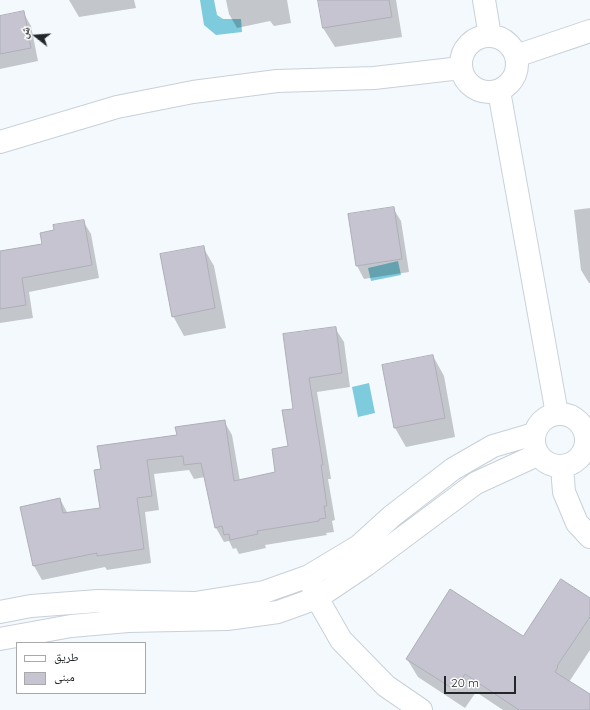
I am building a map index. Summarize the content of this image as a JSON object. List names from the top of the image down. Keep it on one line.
{"legend":["طريق","مبنى"],"scale_bar":"20 m","north":"left"}
